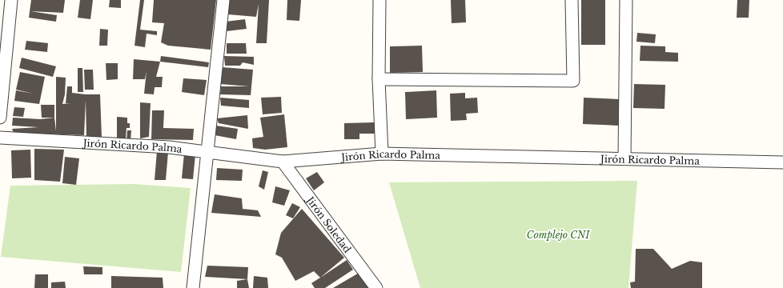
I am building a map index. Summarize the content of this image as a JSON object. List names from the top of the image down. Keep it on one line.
{"streets":{"street":["Jirón Ricardo Palma","Jirón Soledad"]},"crossings":[["Jirón Ricardo Palma","Jirón Soledad"]],"parks":["Complejo CNI"]}
